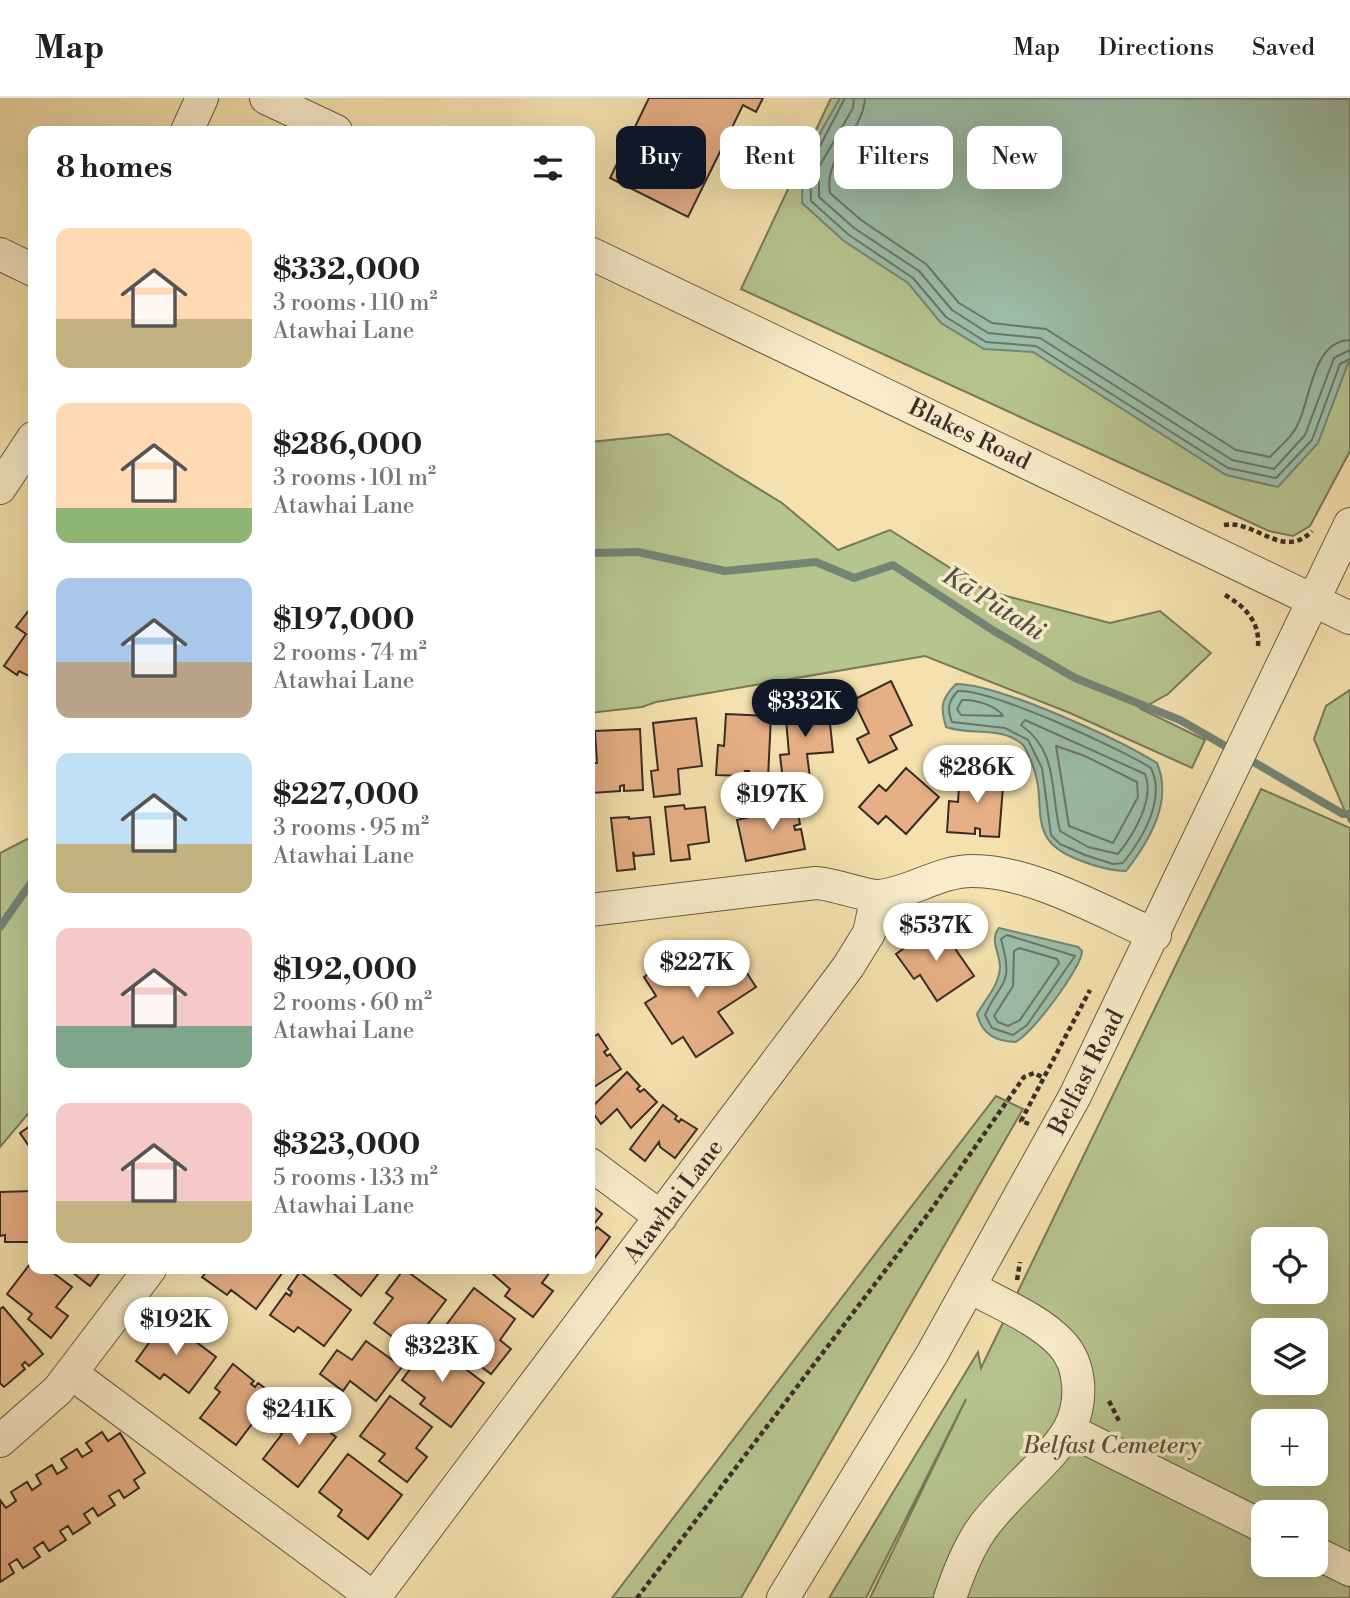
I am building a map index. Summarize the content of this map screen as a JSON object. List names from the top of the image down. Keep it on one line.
{"streets":{"street":["Blakes Road","Belfast Road","Atawhai Lane"]},"crossings":[["Blakes Road","Belfast Road"]],"water":["Kā Pūtahi"],"parks":["Belfast Cemetery"],"page":{"header":"Map","nav":["Map","Directions","Saved"],"chip":["Buy","Rent","Filters","New"],"heading":"8 homes","list":[{"name":"$332,000","note":"3 rooms · 110 m² · Atawhai Lane"},{"name":"$286,000","note":"3 rooms · 101 m² · Atawhai Lane"},{"name":"$197,000","note":"2 rooms · 74 m² · Atawhai Lane"},{"name":"$227,000","note":"3 rooms · 95 m² · Atawhai Lane"},{"name":"$192,000","note":"2 rooms · 60 m² · Atawhai Lane"},{"name":"$323,000","note":"5 rooms · 133 m² · Atawhai Lane"}],"price":["$332K","$286K","$197K","$537K","$227K","$192K","$323K","$241K"],"map_buttons":["+","−"]}}
